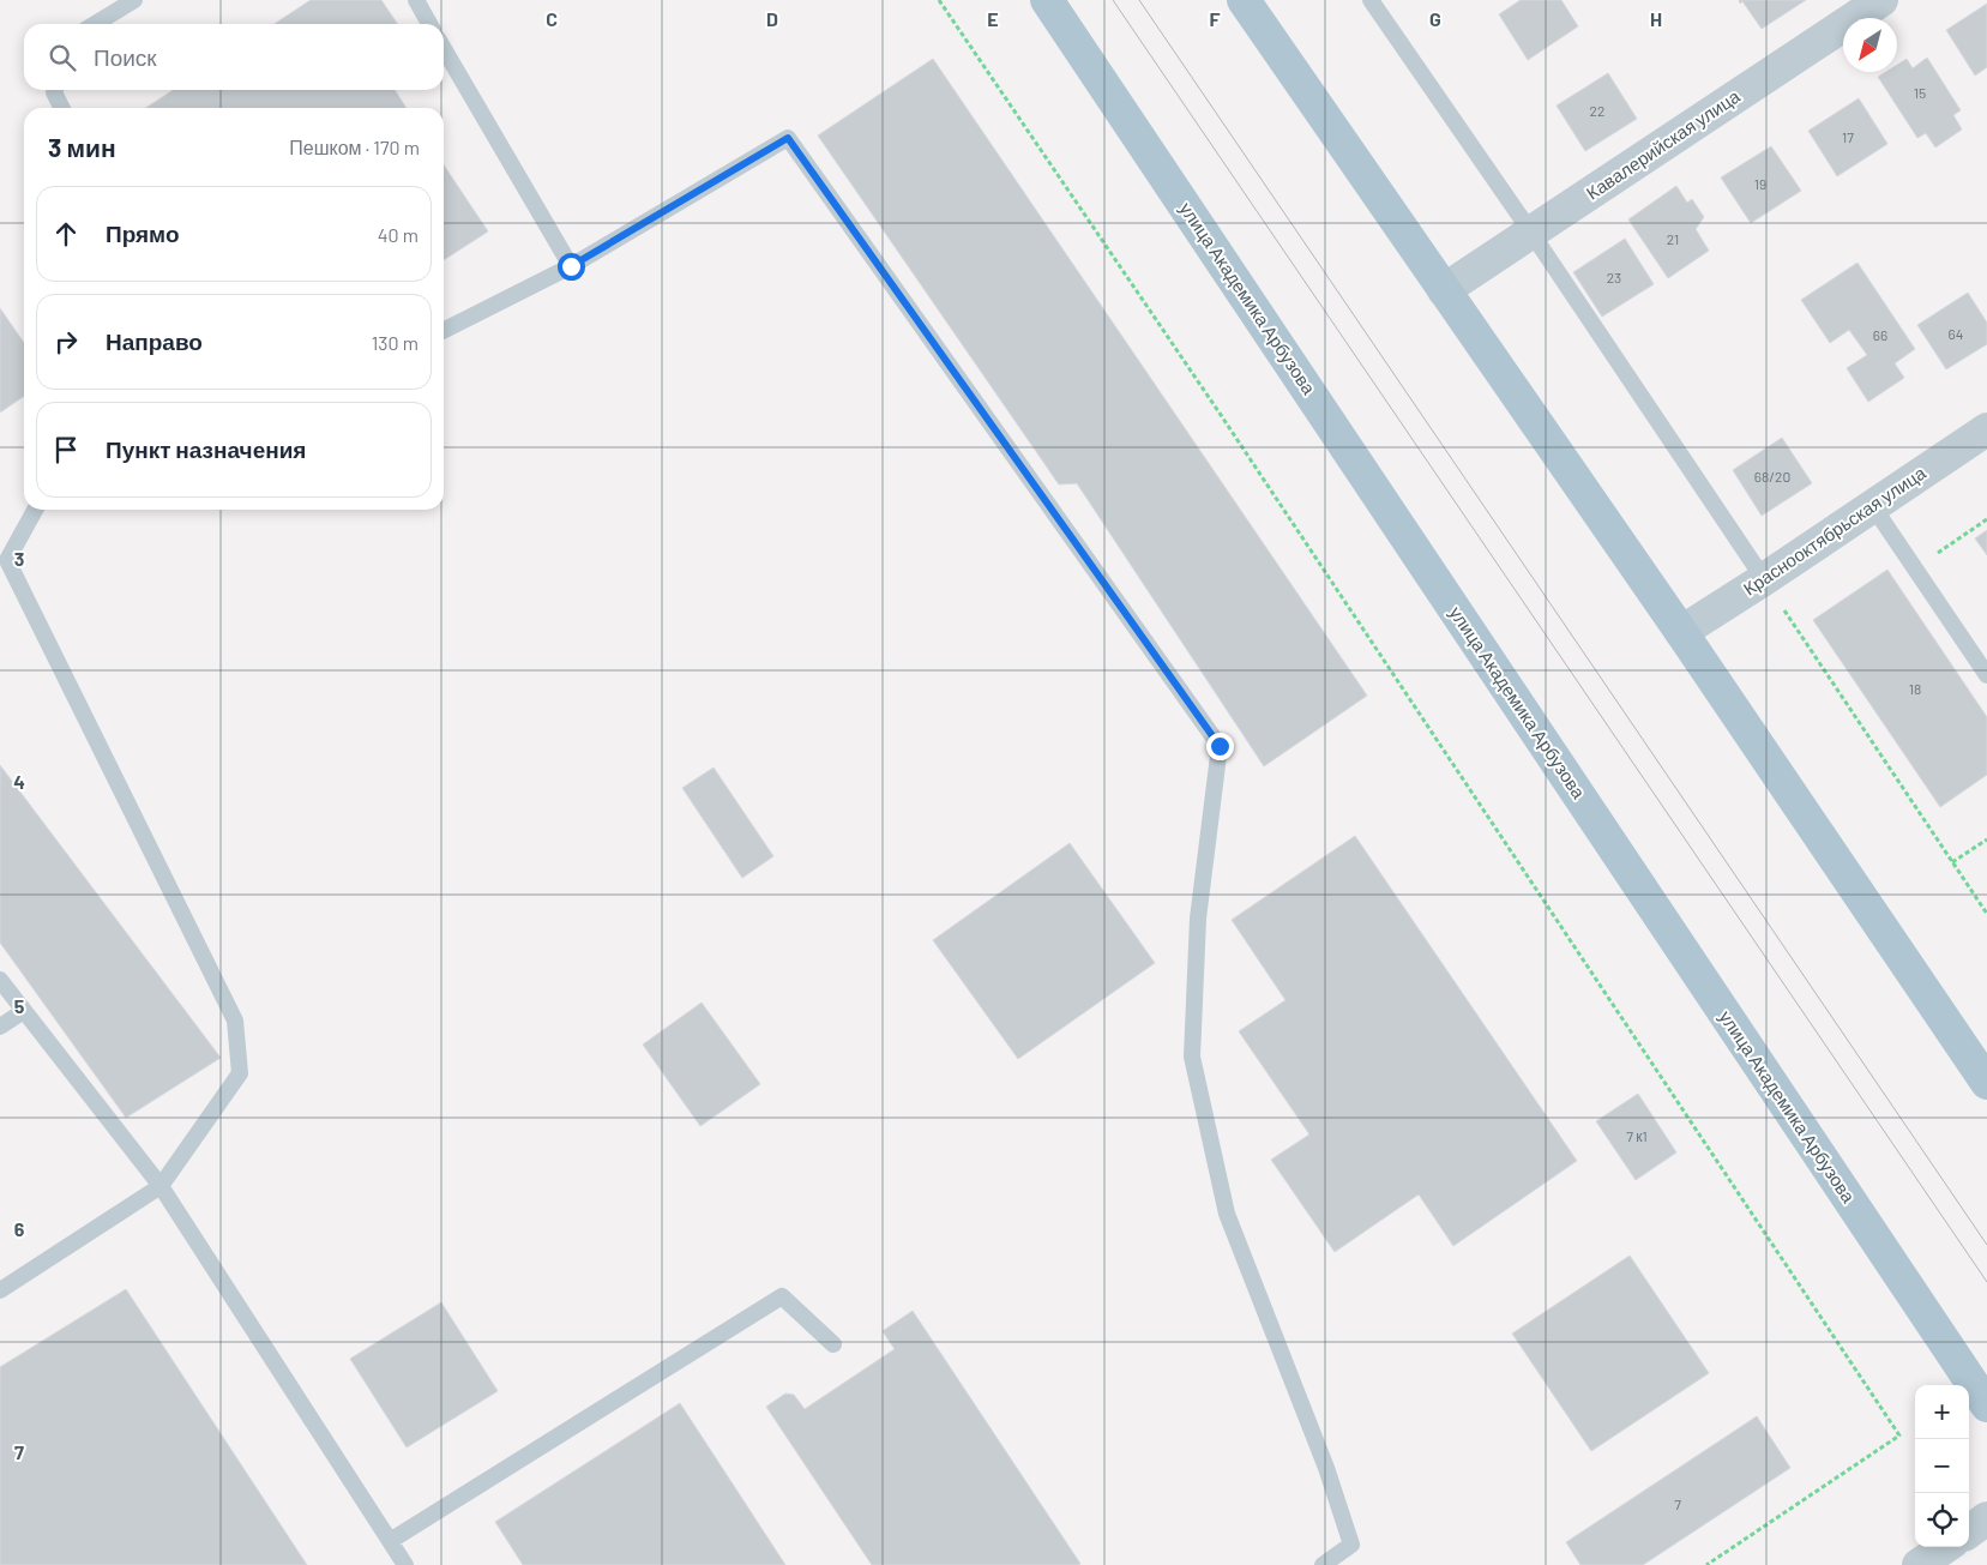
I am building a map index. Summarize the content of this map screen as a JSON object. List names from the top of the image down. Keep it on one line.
{"streets":{"main road":["улица Академика Арбузова"],"street":["Кавалерийская улица","Краснооктябрьская улица"]},"house_numbers":["15","22","17","19","21","23","64","66","68/20","18","7 к1","7"],"north":"bottom left","page":{"search":"Поиск","heading":["3 мин","Пешком · 170 m"],"list":[["Прямо","40 m"],["Направо","130 m"],"Пункт назначения"],"map_buttons":["+","−"]},"grid":{"columns":["C","D","E","F","G","H"],"rows":["3","4","5","6","7"]}}
